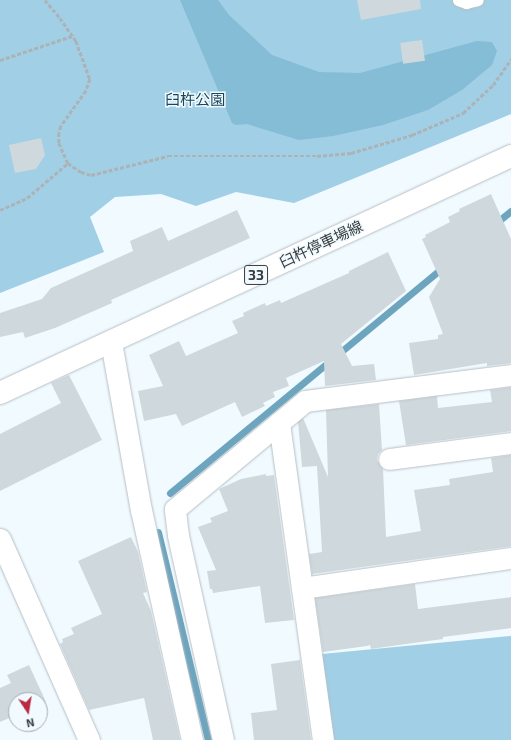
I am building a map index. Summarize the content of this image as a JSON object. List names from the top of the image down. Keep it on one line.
{"streets":{"main road":["臼杵停車場線","33"]},"parks":["臼杵公園"],"north":"bottom"}
